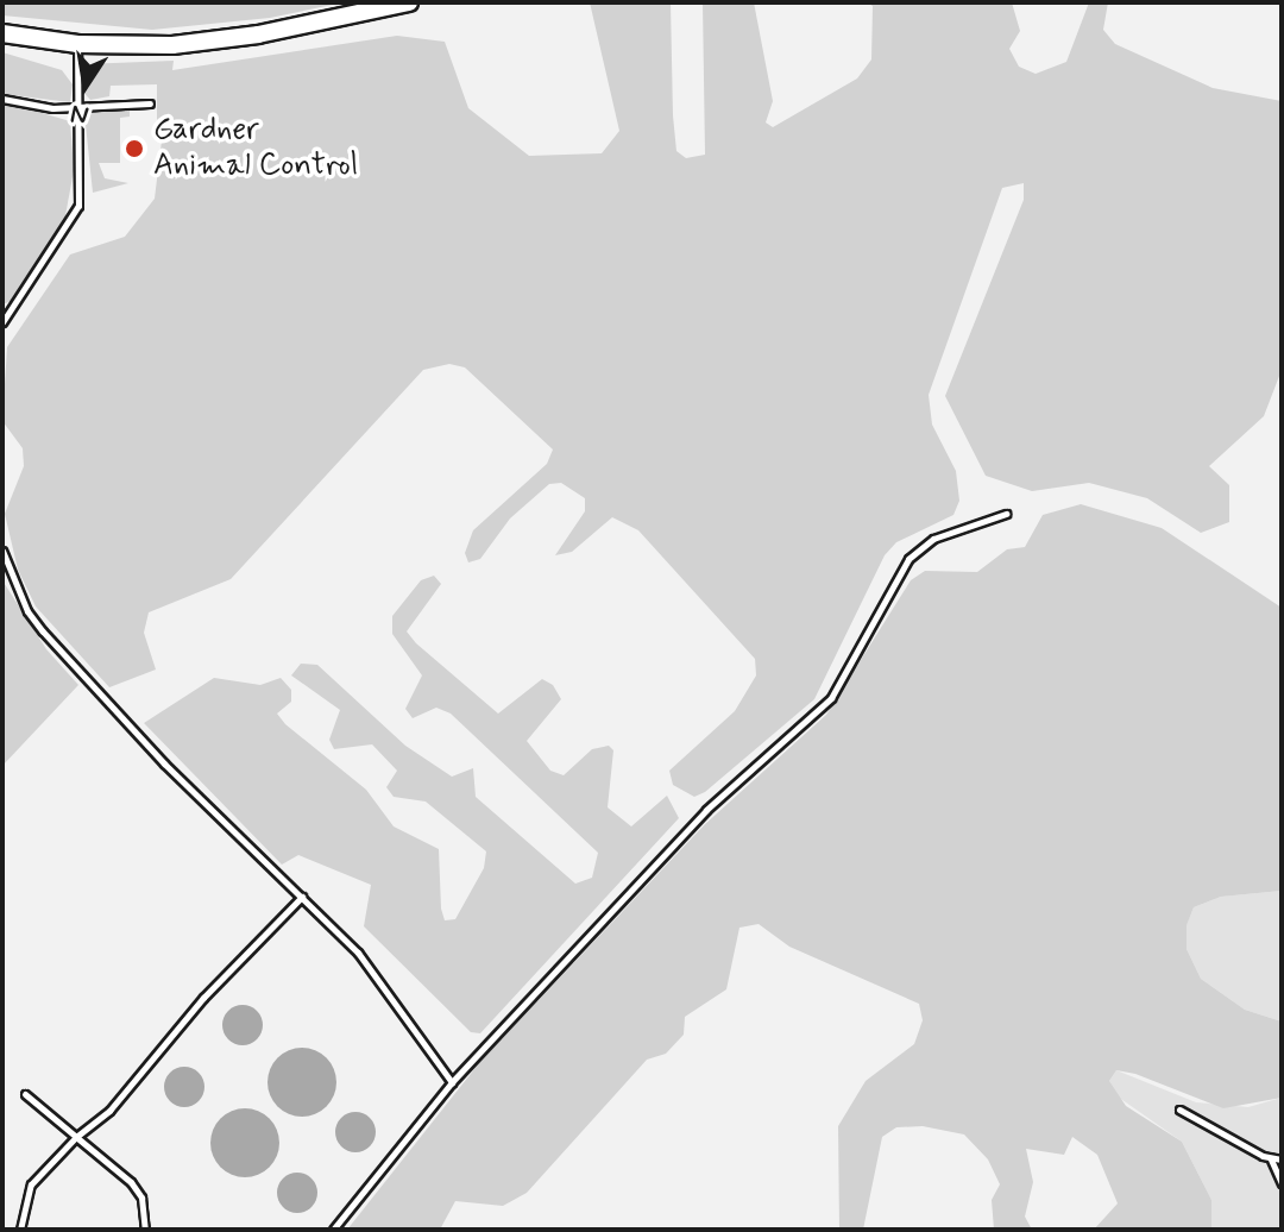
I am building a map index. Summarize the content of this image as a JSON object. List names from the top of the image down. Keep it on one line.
{"places":["Gardner Animal Control"],"north":"bottom"}
